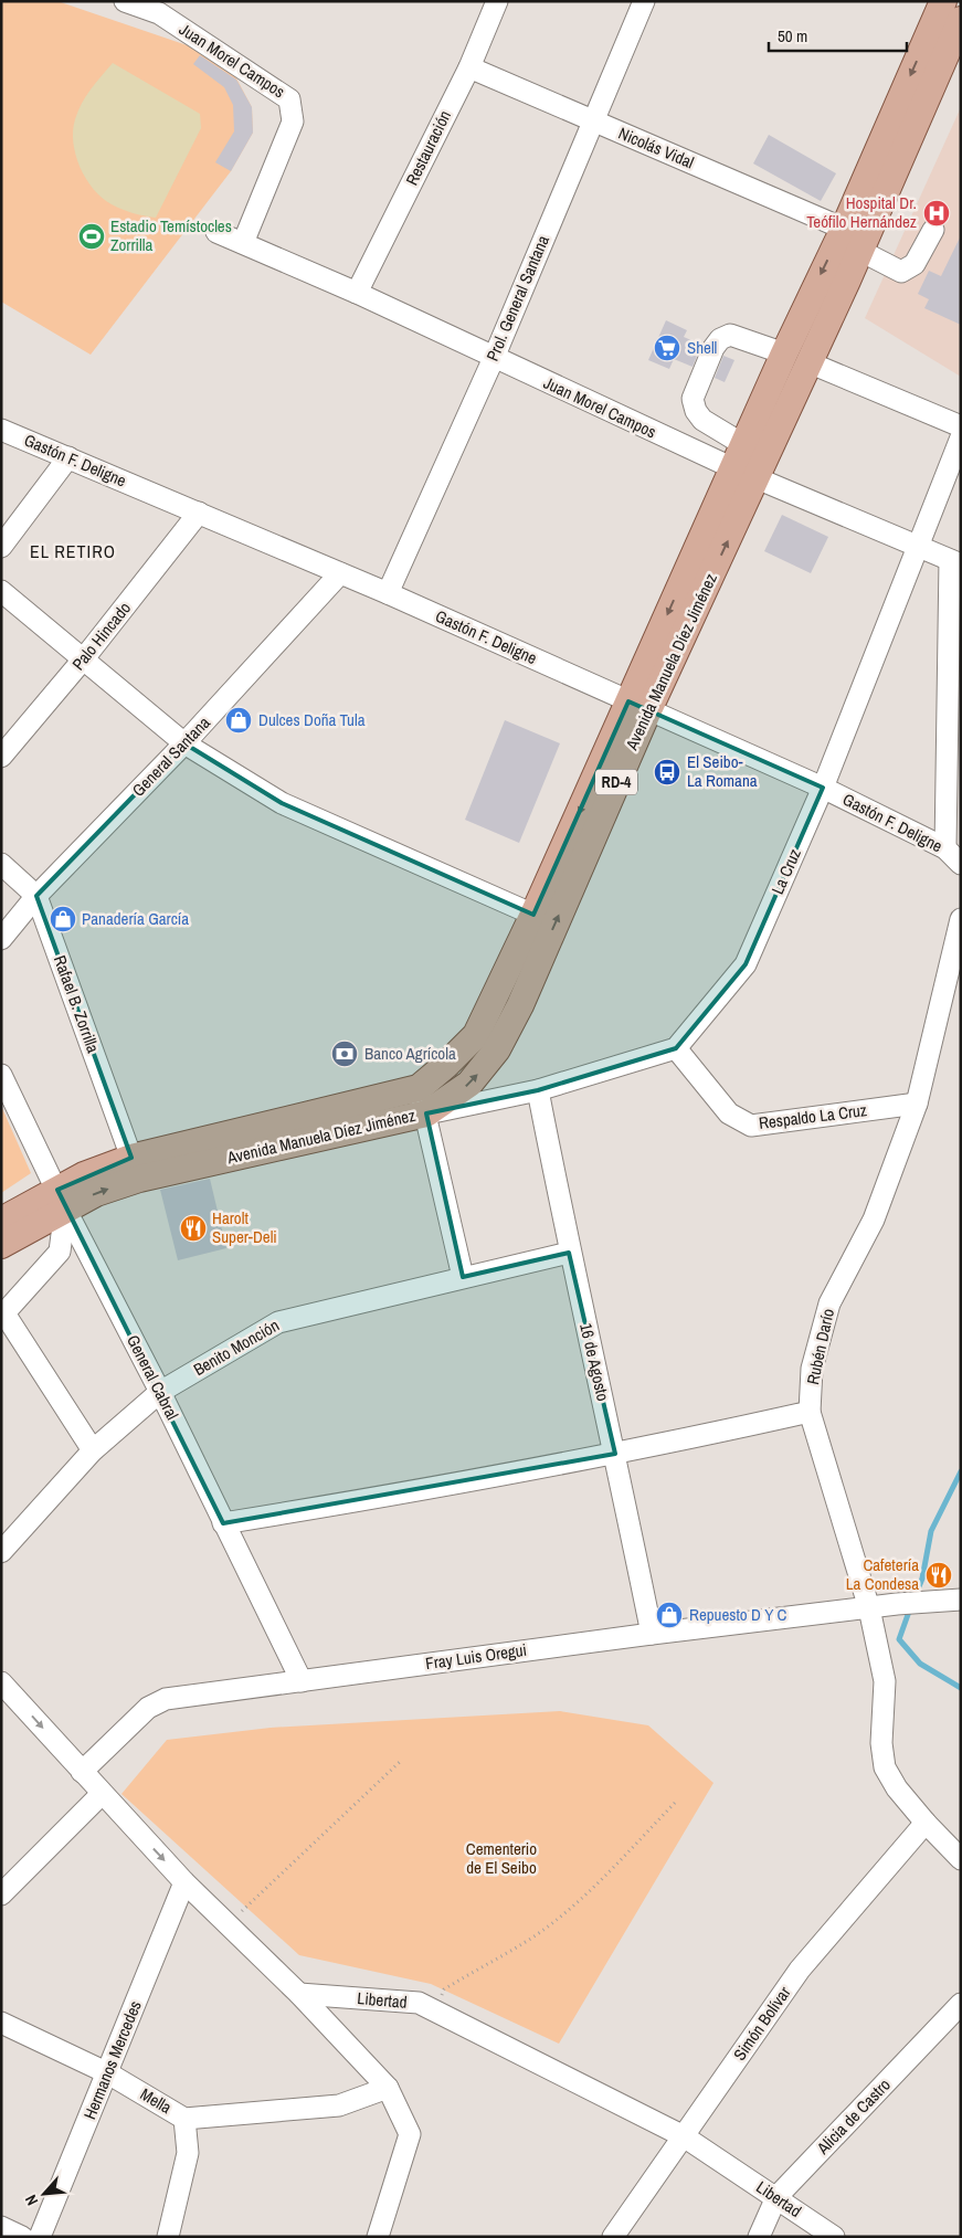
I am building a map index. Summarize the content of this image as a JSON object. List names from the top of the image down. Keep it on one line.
{"streets":{"main road":["Avenida Manuela Díez Jiménez","RD-4"],"street":["Juan Morel Campos","Restauración","Nicolás Vidal","Prol. General Santana","Gastón F. Deligne","Palo Hincado","General Santana","La Cruz","Rafael B. Zorrilla","Respaldo La Cruz","Rubén Darío","Benito Monción","16 de Agosto","General Cabral","Fray Luis Oregui","Libertad","Simón Bolívar","Hermanos Mercedes","Mella","Alicia de Castro"]},"crossings":[["Juan Morel Campos","Restauración"],["Juan Morel Campos","Prol. General Santana"],["Juan Morel Campos","Avenida Manuela Díez Jiménez"],["Juan Morel Campos","La Cruz"],["Restauración","Nicolás Vidal"],["Nicolás Vidal","Prol. General Santana"],["Nicolás Vidal","Avenida Manuela Díez Jiménez"],["Prol. General Santana","Gastón F. Deligne"],["Gastón F. Deligne","Palo Hincado"],["Gastón F. Deligne","Avenida Manuela Díez Jiménez"],["Gastón F. Deligne","General Santana"],["Gastón F. Deligne","La Cruz"],["Avenida Manuela Díez Jiménez","Rafael B. Zorrilla"],["Avenida Manuela Díez Jiménez","General Cabral"],["General Santana","Rafael B. Zorrilla"],["La Cruz","Respaldo La Cruz"],["Respaldo La Cruz","Rubén Darío"],["Rubén Darío","Fray Luis Oregui"],["Rubén Darío","Simón Bolívar"],["Benito Monción","16 de Agosto"],["Benito Monción","General Cabral"],["16 de Agosto","Fray Luis Oregui"],["General Cabral","Fray Luis Oregui"],["Libertad","Simón Bolívar"],["Libertad","Alicia de Castro"],["Hermanos Mercedes","Mella"]],"districts":["EL RETIRO"],"parks":["Cementerio de El Seibo"],"places":{"hospital":["Hospital Dr. Teófilo Hernández"],"sports":["Estadio Temístocles Zorrilla"],"supermarket":["Shell"],"shop":["Dulces Doña Tula","Panadería García","Repuesto D Y C"],"bus stop":["El Seibo- La Romana"],"bank":["Banco Agrícola"],"restaurant":["Harolt Super-Deli","Cafetería La Condesa"]},"scale_bar":"50 m","north":"bottom left"}
